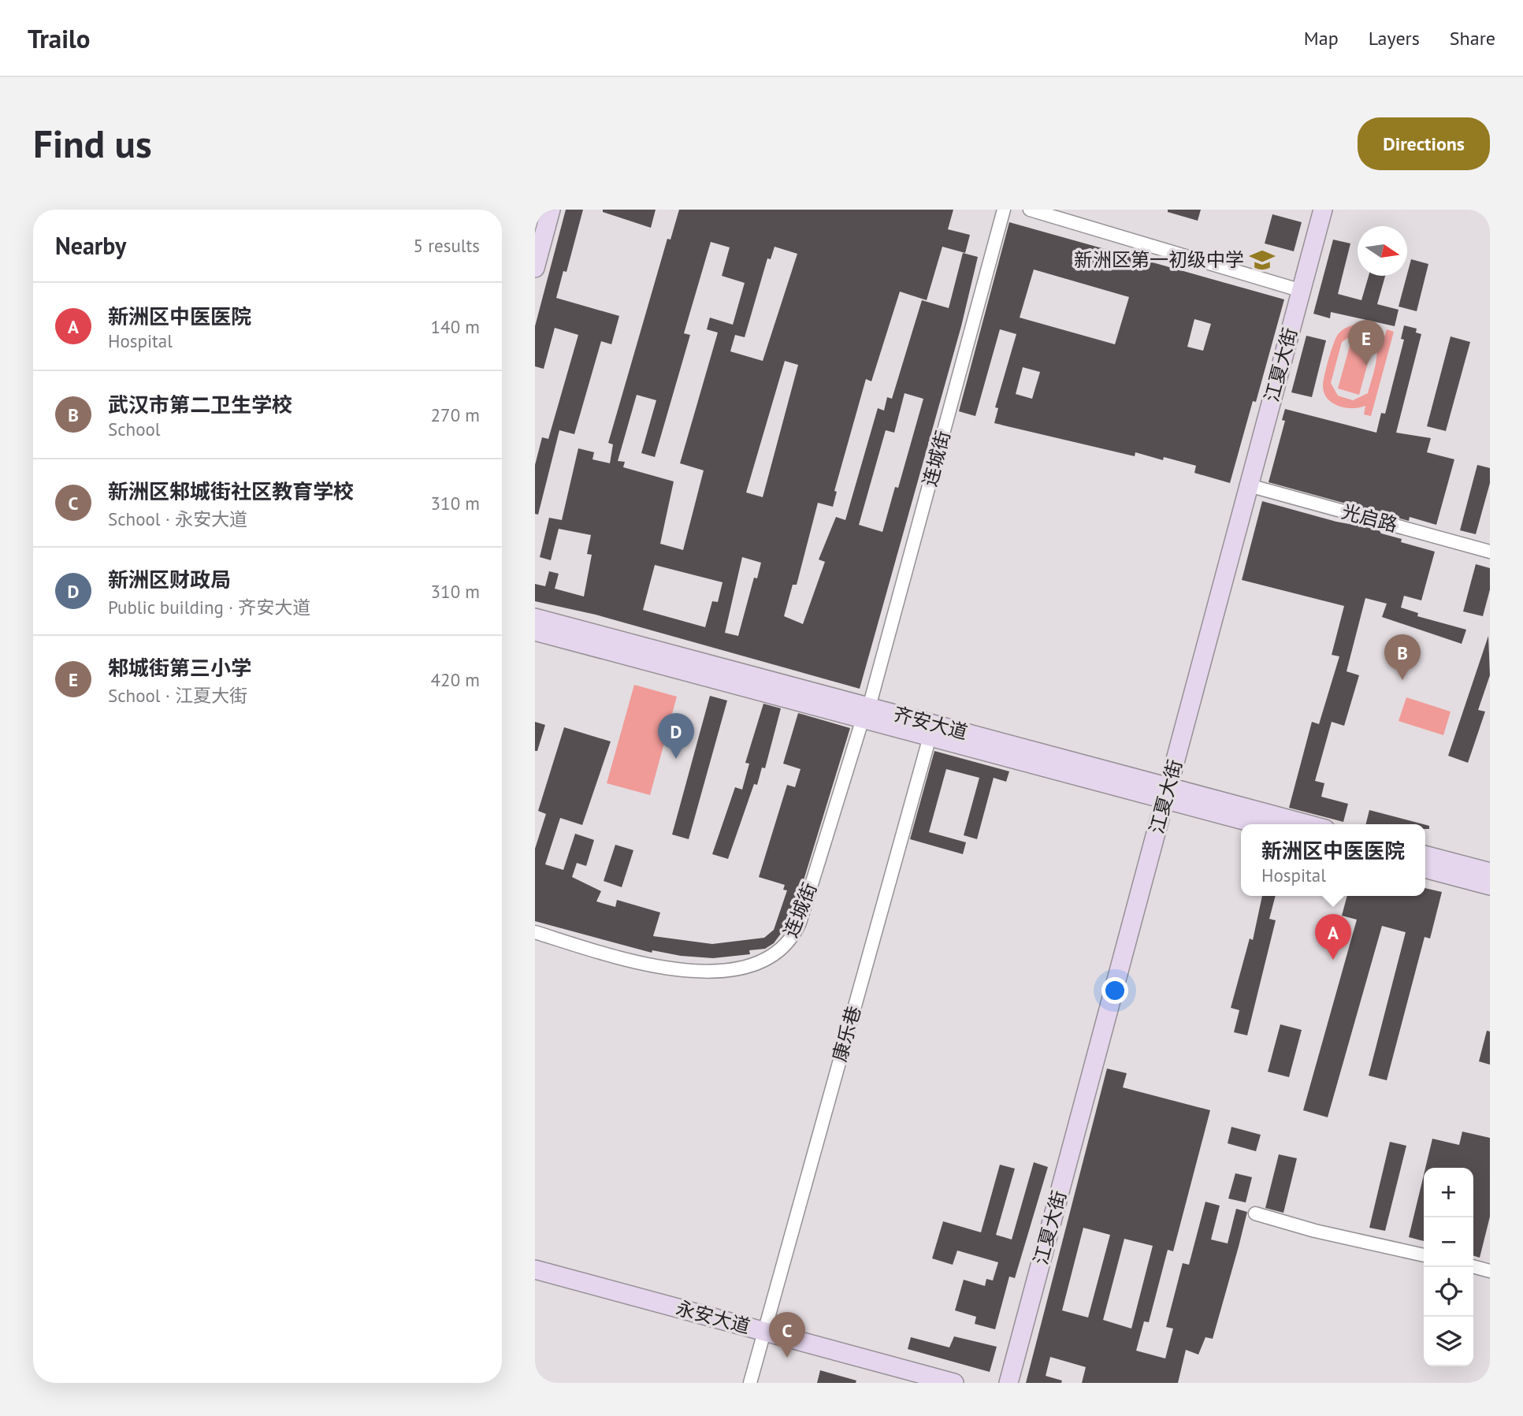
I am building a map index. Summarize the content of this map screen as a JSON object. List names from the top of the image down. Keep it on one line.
{"streets":{"main road":["江夏大街","齐安大道","永安大道"],"street":["连城街","光启路","康乐巷"]},"crossings":[["江夏大街","光启路"],["江夏大街","齐安大道"],["连城街","齐安大道"],["齐安大道","康乐巷"],["康乐巷","永安大道"]],"places":{"school or university":["新洲区第一初级中学"]},"north":"right","page":{"header":"Trailo","nav":["Map","Layers","Share"],"buttons":"Directions","title":"Find us","heading":["Nearby","5 results"],"list":[{"mark":"A","name":"新洲区中医医院","note":"Hospital","value":"140 m"},{"mark":"B","name":"武汉市第二卫生学校","note":"School","value":"270 m"},{"mark":"C","name":"新洲区邾城街社区教育学校","note":"School · 永安大道","value":"310 m"},{"mark":"D","name":"新洲区财政局","note":"Public building · 齐安大道","value":"310 m"},{"mark":"E","name":"邾城街第三小学","note":"School · 江夏大街","value":"420 m"}],"pins":["E","B","D","A","C"],"popup":["新洲区中医医院","Hospital"],"map_buttons":["+","−"]}}
